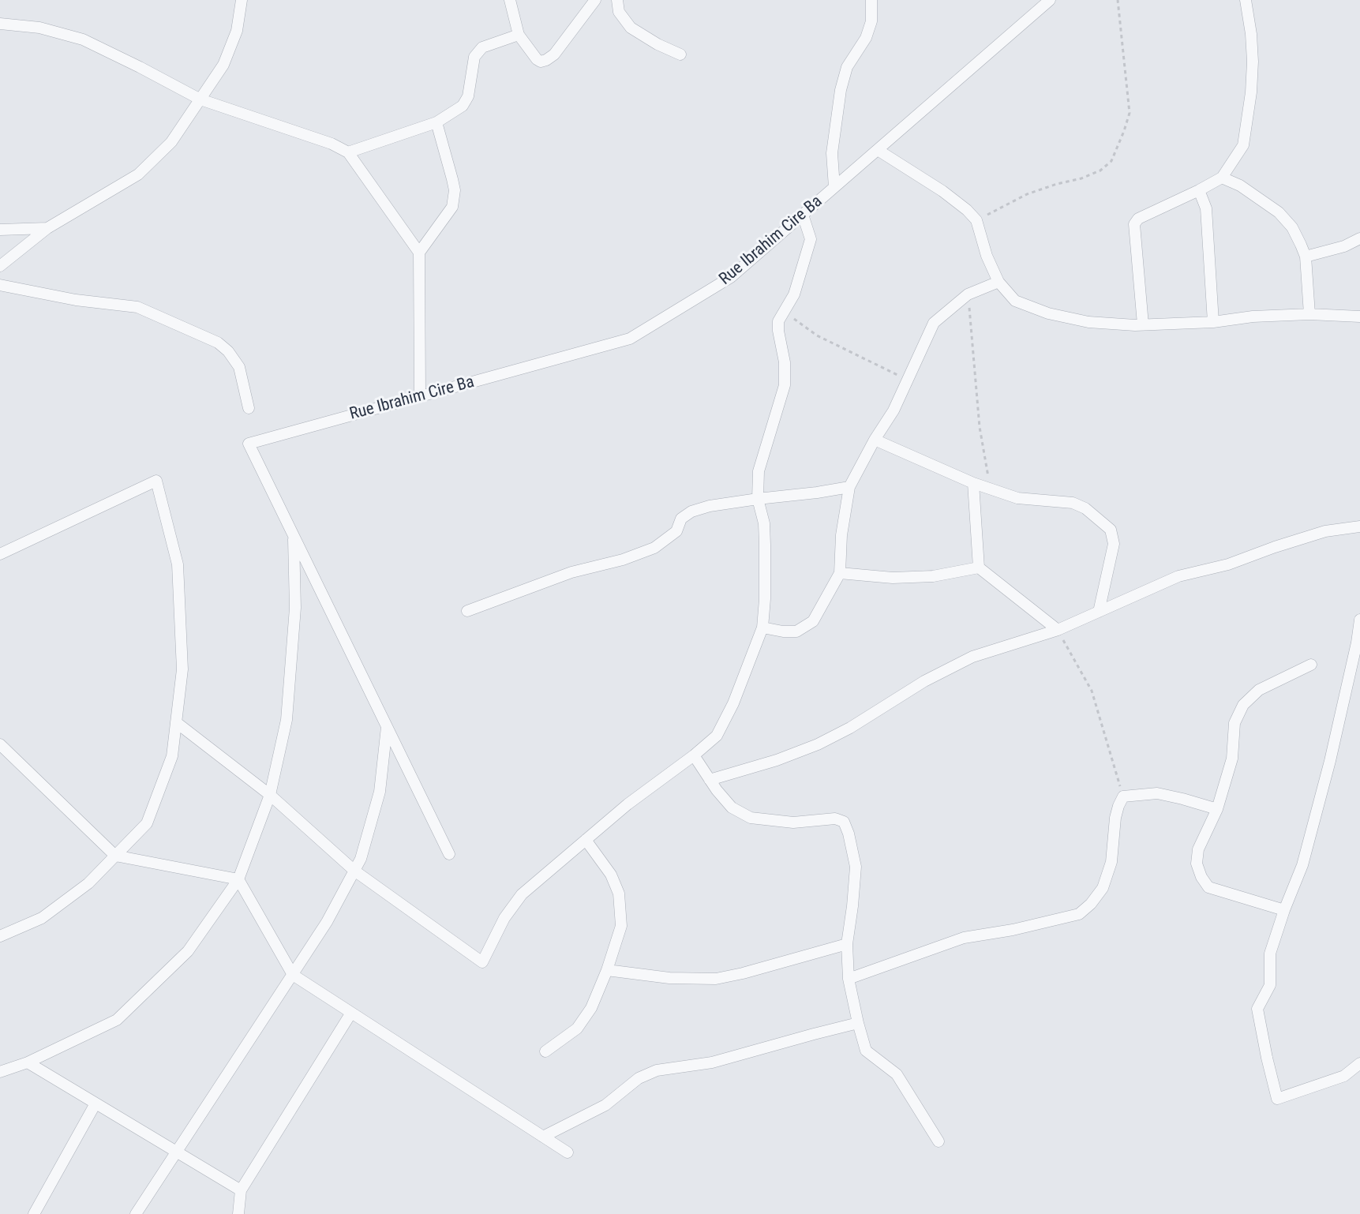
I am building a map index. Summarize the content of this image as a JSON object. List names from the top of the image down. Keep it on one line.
{"streets":{"street":["Rue Ibrahim Cire Ba"]}}
